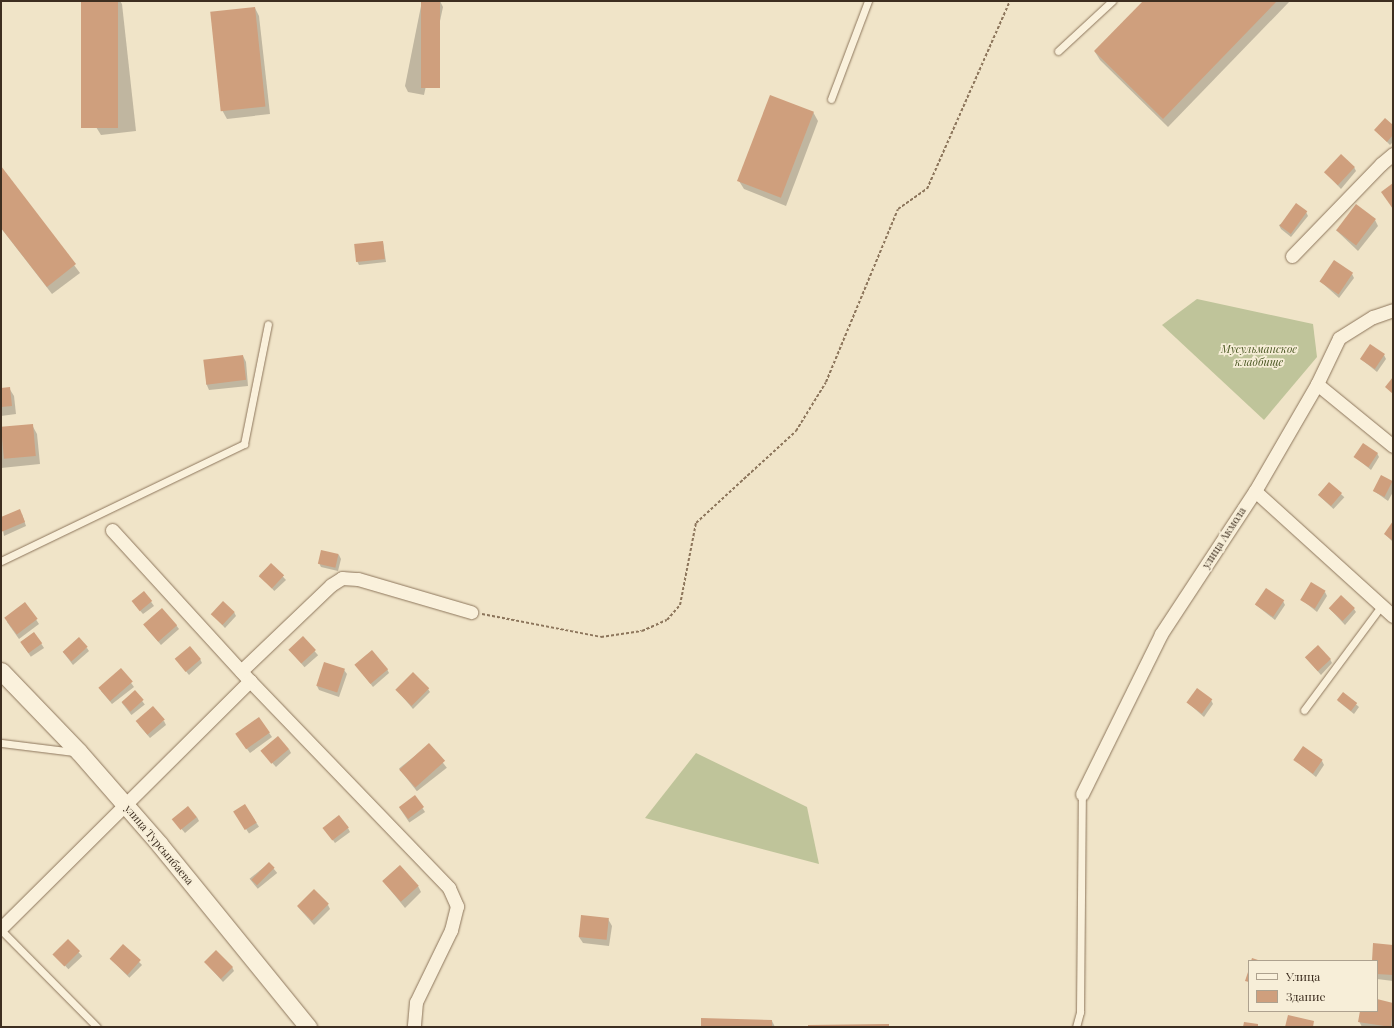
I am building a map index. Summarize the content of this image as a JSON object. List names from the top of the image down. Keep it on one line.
{"streets":{"street":["улица Акмола","улица Турсынбаева"]},"parks":["Мусульманское кладбище"],"legend":["Улица","Здание"]}
